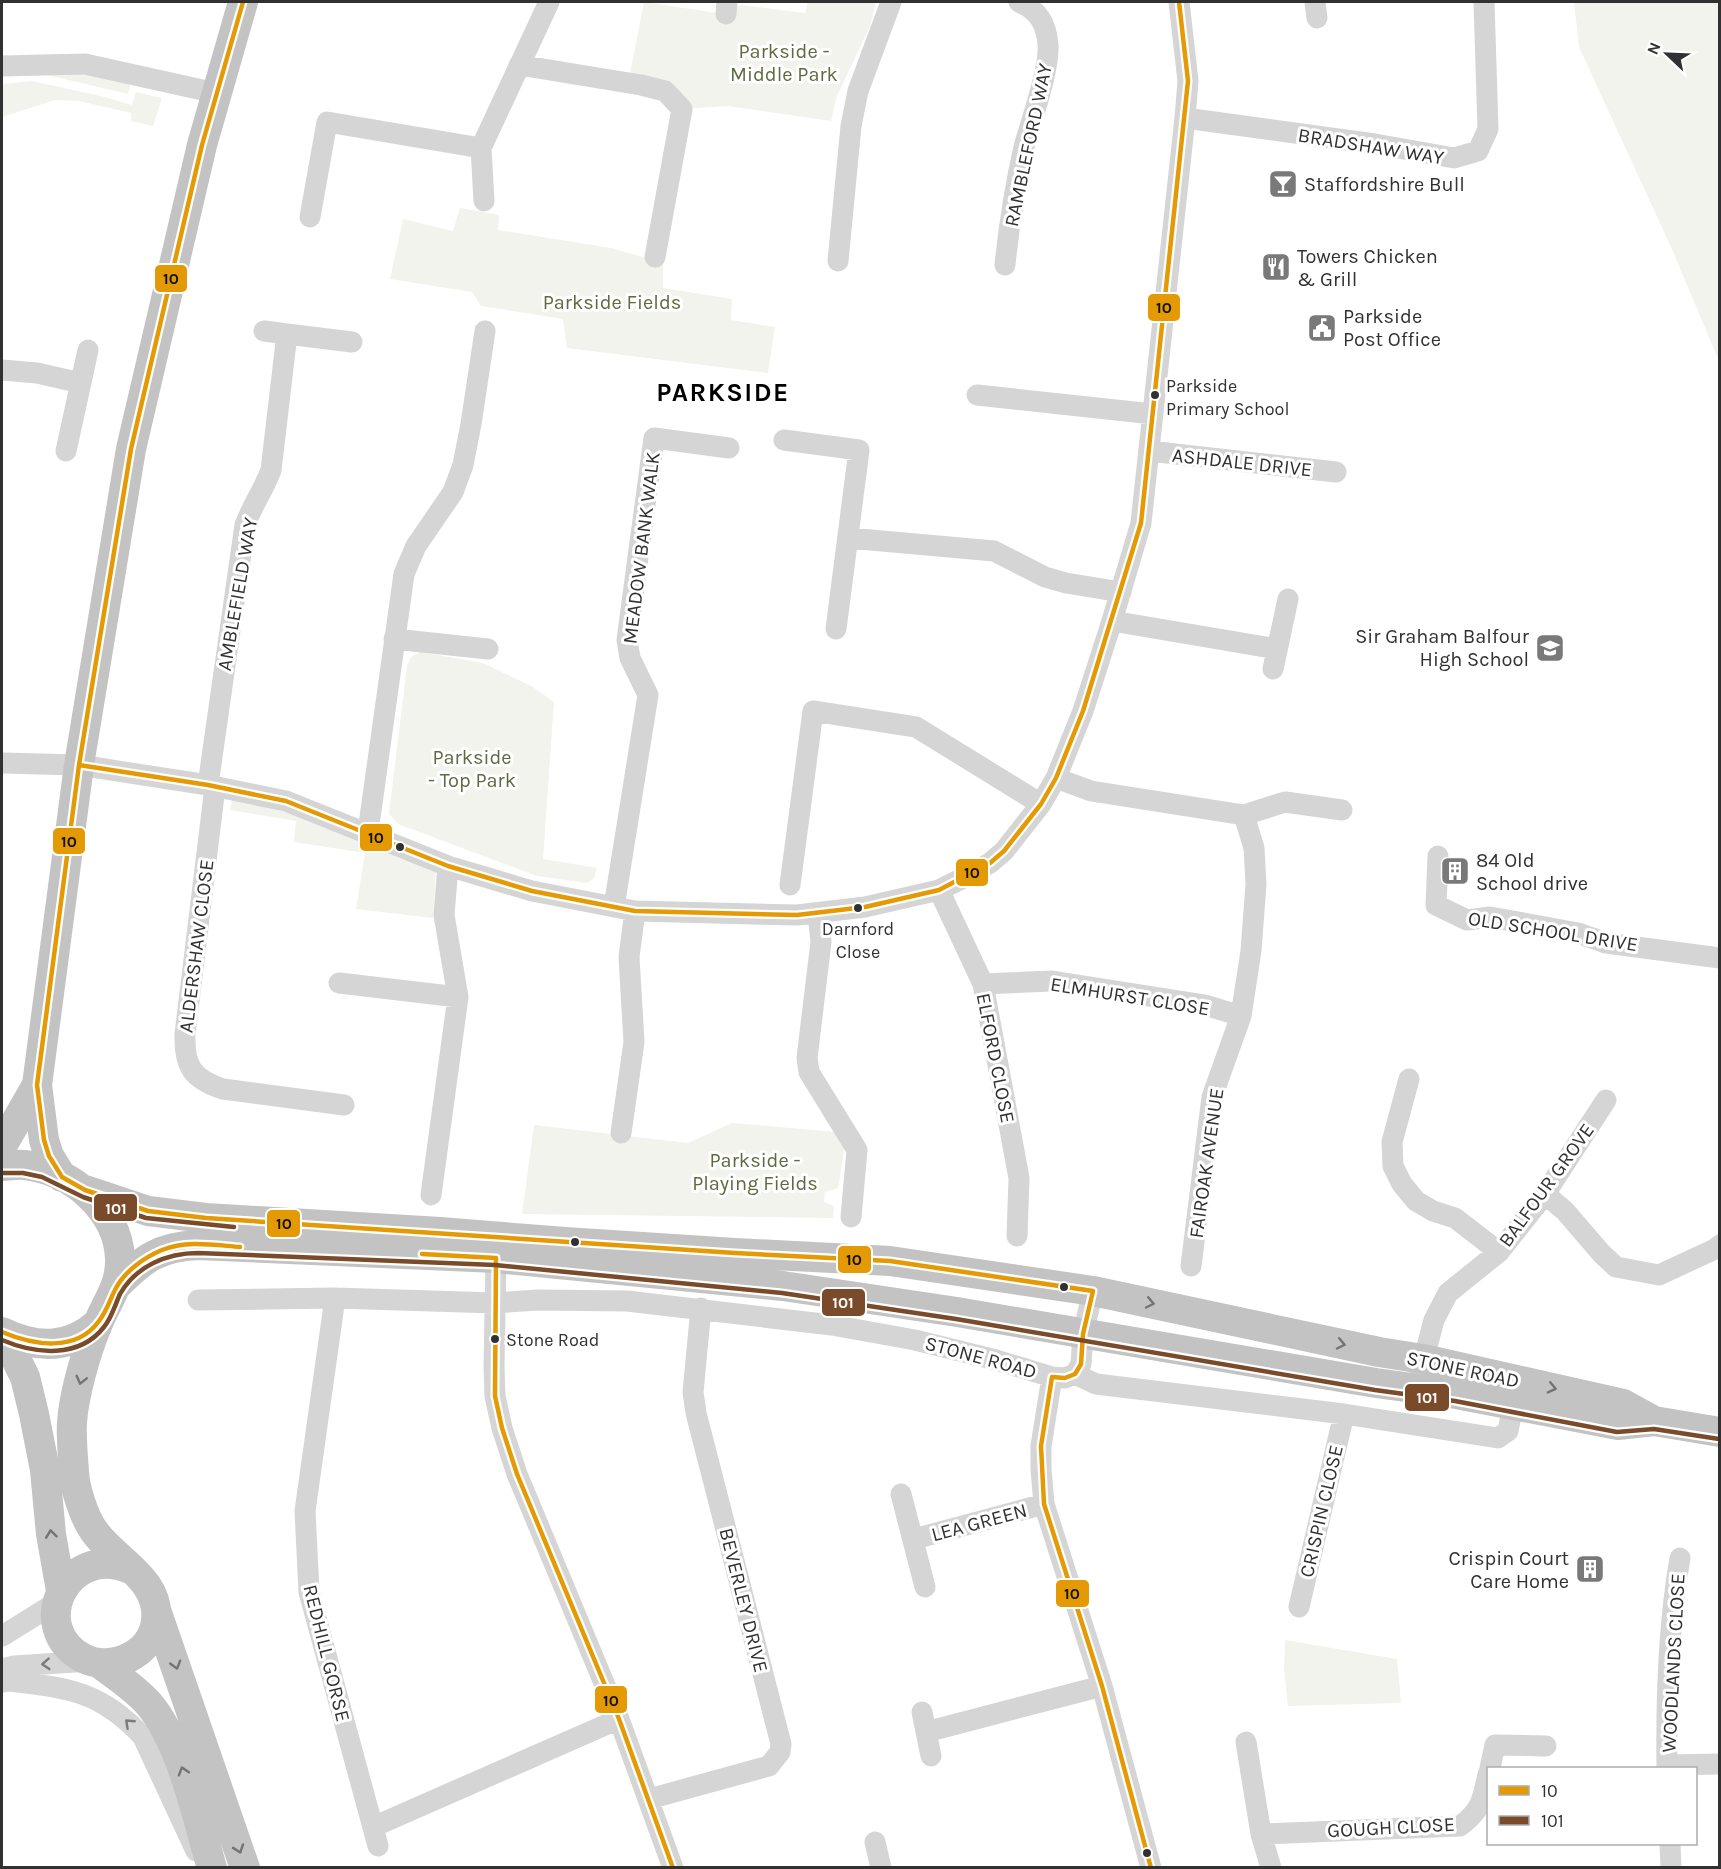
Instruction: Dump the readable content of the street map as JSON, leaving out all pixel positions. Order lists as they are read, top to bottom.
{
  "streets": {
    "highway": ["STONE ROAD"],
    "street": [
      "RAMBLEFORD WAY",
      "BRADSHAW WAY",
      "ASHDALE DRIVE",
      "MEADOW BANK WALK",
      "AMBLEFIELD WAY",
      "OLD SCHOOL DRIVE",
      "ALDERSHAW CLOSE",
      "ELMHURST CLOSE",
      "ELFORD CLOSE",
      "FAIROAK AVENUE",
      "BALFOUR GROVE",
      "CRISPIN CLOSE",
      "LEA GREEN",
      "BEVERLEY DRIVE",
      "REDHILL GORSE",
      "WOODLANDS CLOSE",
      "GOUGH CLOSE"
    ]
  },
  "crossings": [
    ["AMBLEFIELD WAY", "ALDERSHAW CLOSE"],
    ["ELMHURST CLOSE", "ELFORD CLOSE"],
    ["ELMHURST CLOSE", "FAIROAK AVENUE"],
    ["BALFOUR GROVE", "STONE ROAD"],
    ["STONE ROAD", "BEVERLEY DRIVE"],
    ["STONE ROAD", "REDHILL GORSE"]
  ],
  "districts": ["PARKSIDE"],
  "parks": [
    "Parkside - Middle Park",
    "Parkside Fields",
    "Parkside - Top Park",
    "Parkside - Playing Fields"
  ],
  "places": {
    "bar": ["Staffordshire Bull"],
    "restaurant": ["Towers Chicken & Grill"],
    "public building": ["Parkside Post Office"],
    "other": ["Parkside Primary School", "Darnford Close", "Stone Road"],
    "school or university": ["Sir Graham Balfour High School"],
    "building": ["84 Old School drive", "Crispin Court Care Home"]
  },
  "lines": ["transit line 10", "transit line 101"],
  "legend": ["10", "101"],
  "north": "top left"
}
